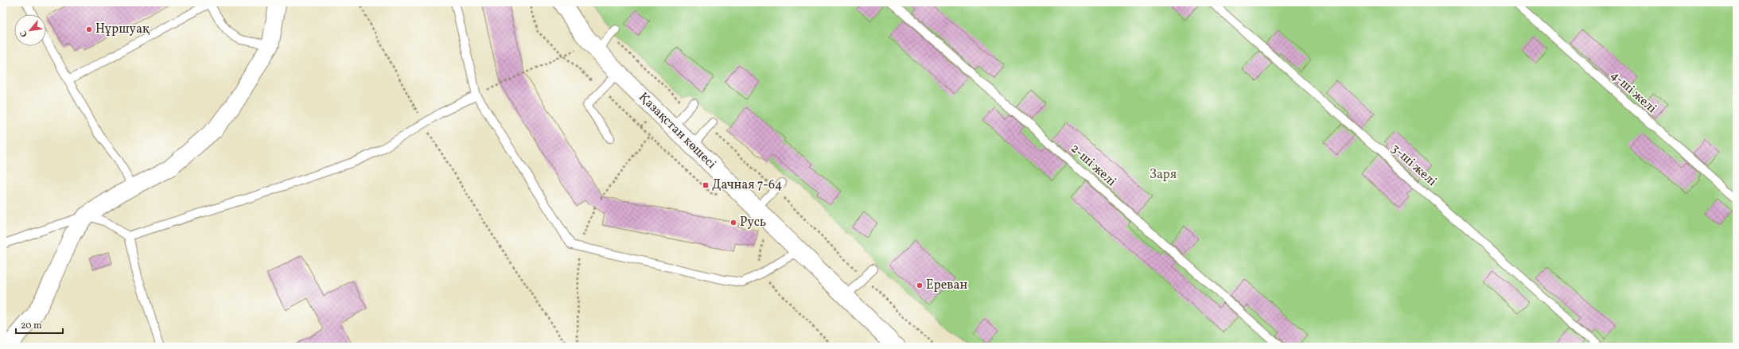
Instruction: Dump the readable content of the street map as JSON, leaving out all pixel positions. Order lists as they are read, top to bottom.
{
  "streets": {
    "street": ["Қазақстан көшесі"],
    "lane": ["4-ші желі", "2-ші желі", "3-ші желі"]
  },
  "parks": ["Заря"],
  "places": {
    "other": ["Нұршуақ", "Русь", "Ереван"],
    "transit": ["Дачная 7-64"]
  },
  "scale_bar": "20 m",
  "north": "bottom left"
}
